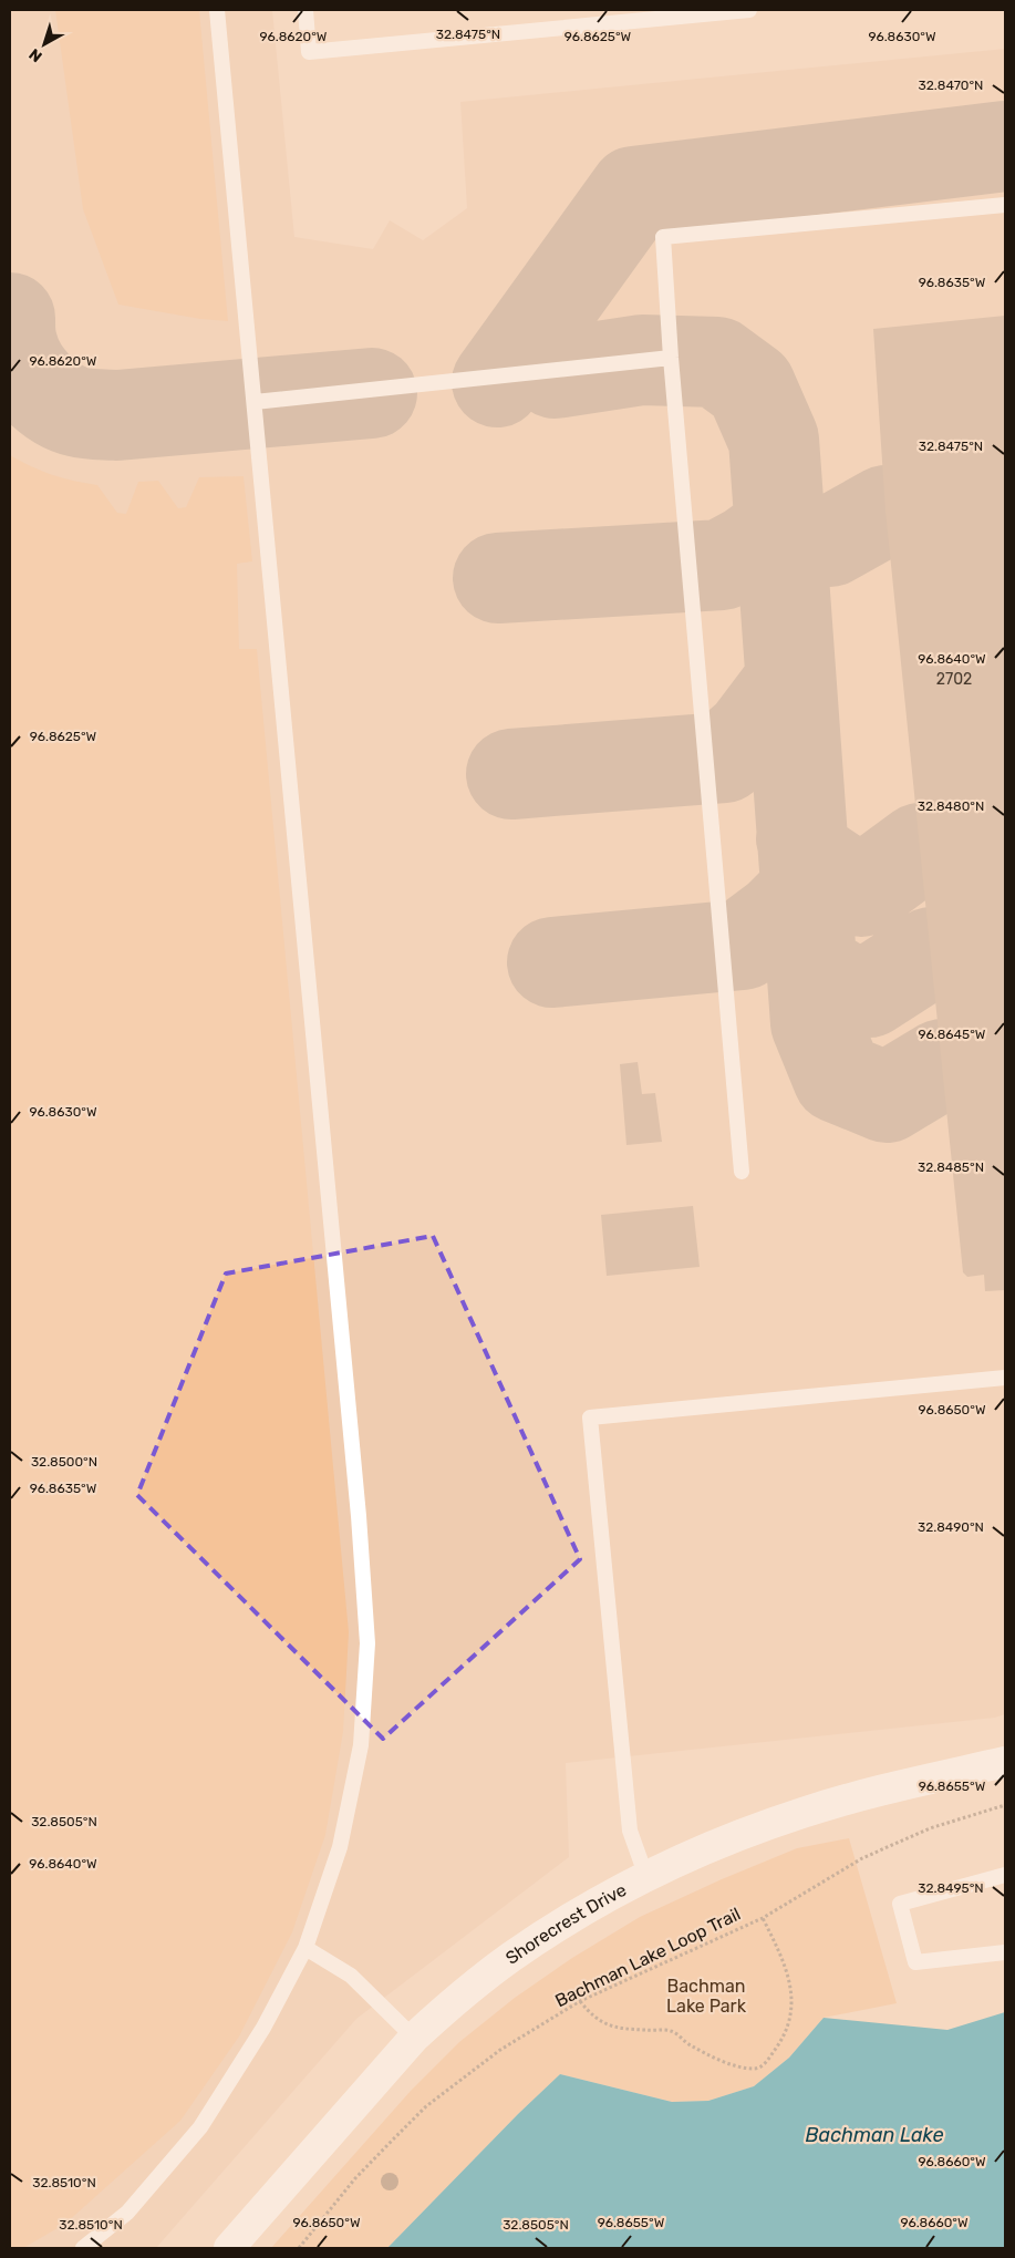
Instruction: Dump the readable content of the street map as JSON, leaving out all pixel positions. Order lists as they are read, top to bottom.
{
  "streets": {
    "street": ["Shorecrest Drive"],
    "path": ["Bachman Lake Loop Trail"]
  },
  "water": ["Bachman Lake"],
  "parks": ["Bachman Lake Park"],
  "house_numbers": ["2702"],
  "north": "bottom left",
  "coordinates": [
    "32.8475°N",
    "96.8620°W",
    "96.8625°W",
    "96.8630°W",
    "32.8470°N",
    "96.8635°W",
    "96.8640°W",
    "32.8480°N",
    "96.8645°W",
    "32.8485°N",
    "96.8650°W",
    "32.8500°N",
    "32.8490°N",
    "96.8655°W",
    "32.8505°N",
    "32.8495°N",
    "96.8660°W",
    "32.8510°N"
  ]
}
